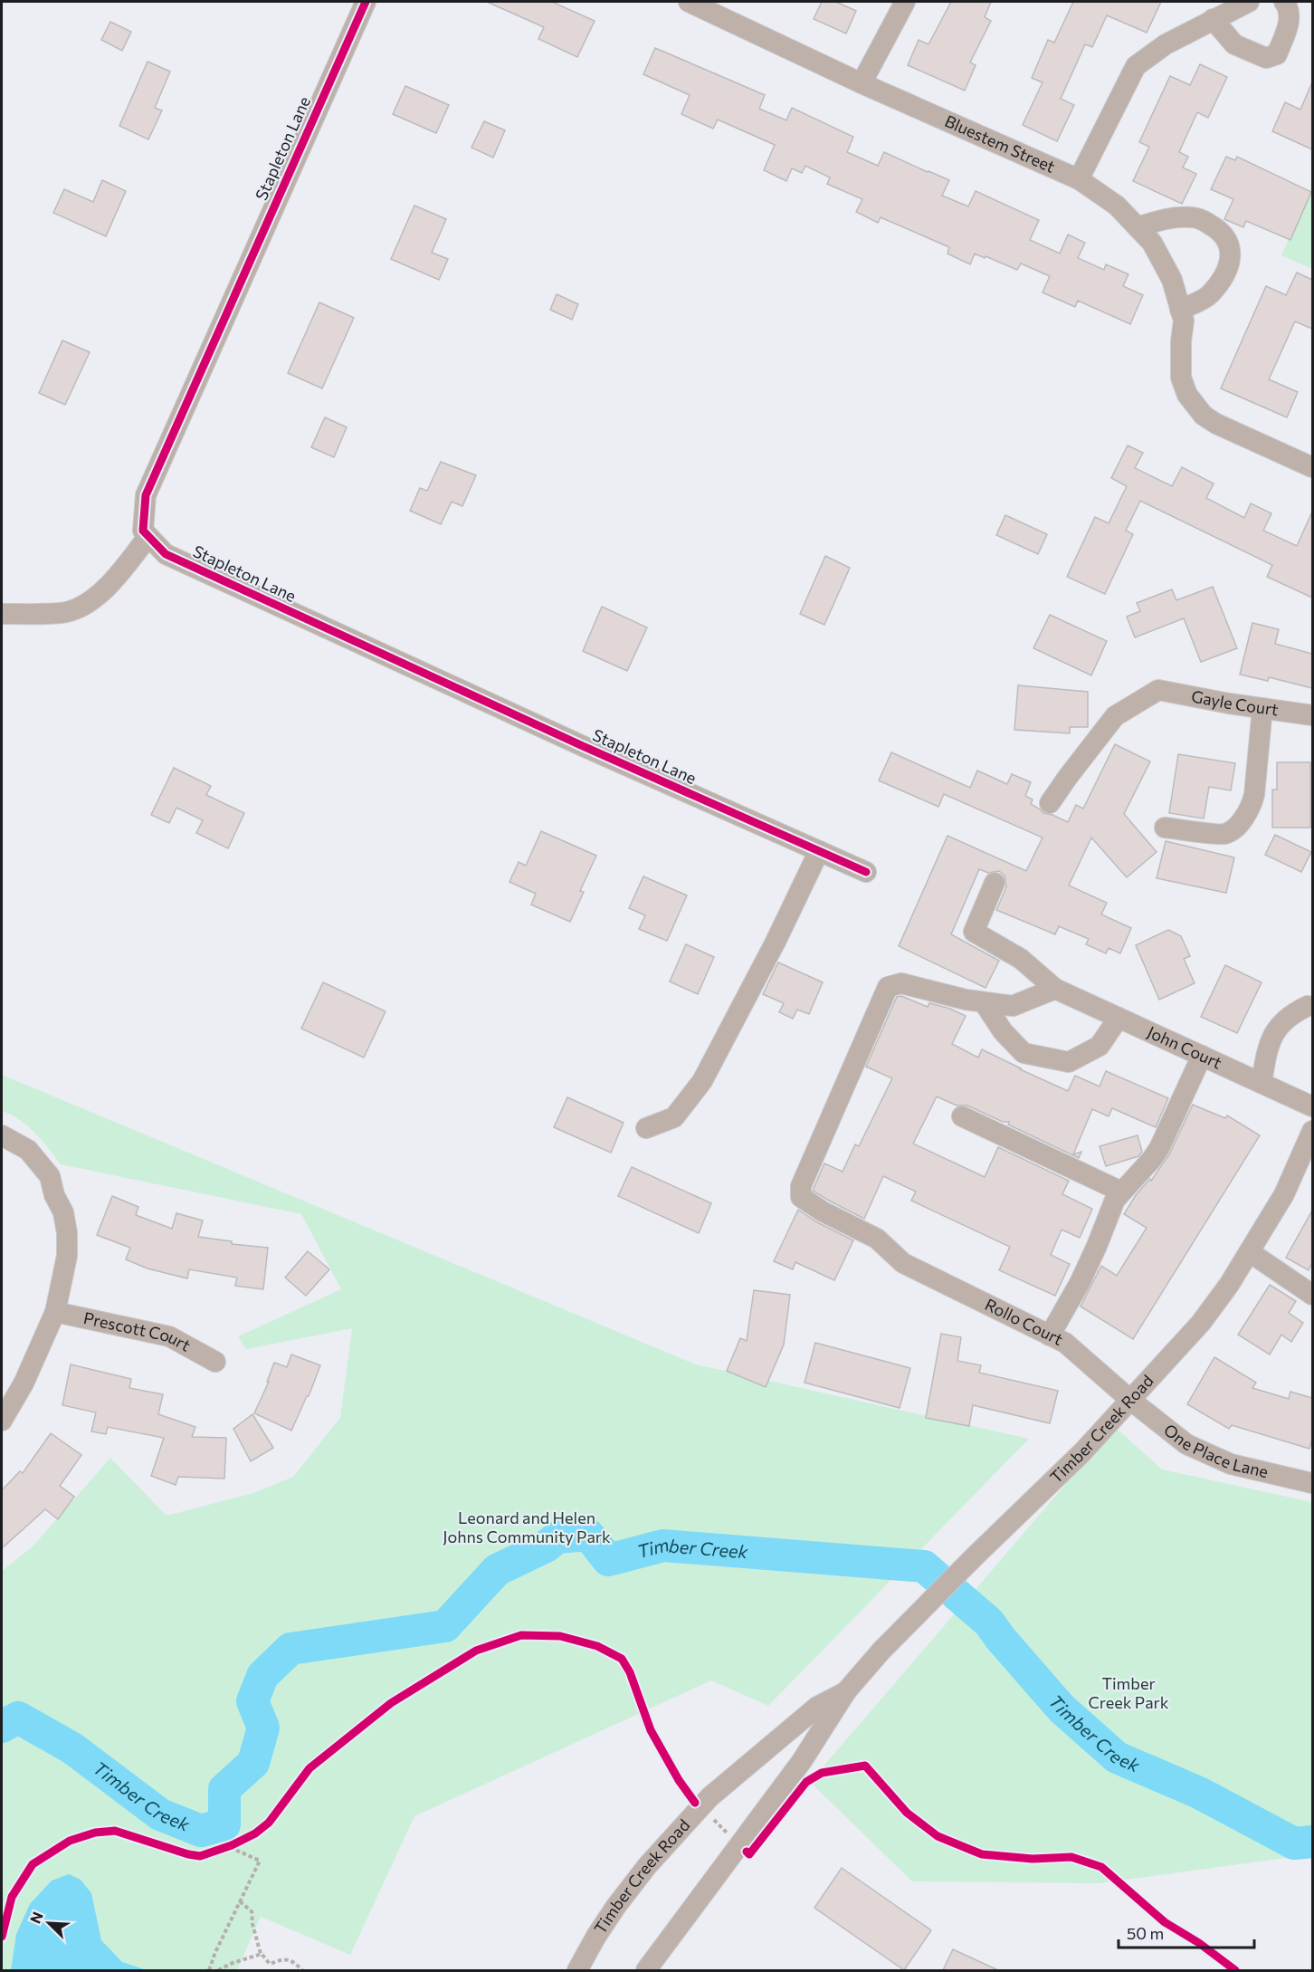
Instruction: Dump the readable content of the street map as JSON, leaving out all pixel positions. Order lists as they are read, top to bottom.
{
  "streets": {
    "street": [
      "Bluestem Street",
      "Stapleton Lane",
      "Gayle Court",
      "John Court",
      "Rollo Court",
      "Prescott Court",
      "Timber Creek Road",
      "One Place Lane"
    ]
  },
  "crossings": [
    ["Rollo Court", "Timber Creek Road"],
    ["Rollo Court", "One Place Lane"],
    ["Timber Creek Road", "One Place Lane"]
  ],
  "water": ["Timber Creek"],
  "parks": ["Leonard and Helen Johns Community Park", "Timber Creek Park"],
  "scale_bar": "50 m",
  "north": "top left"
}
